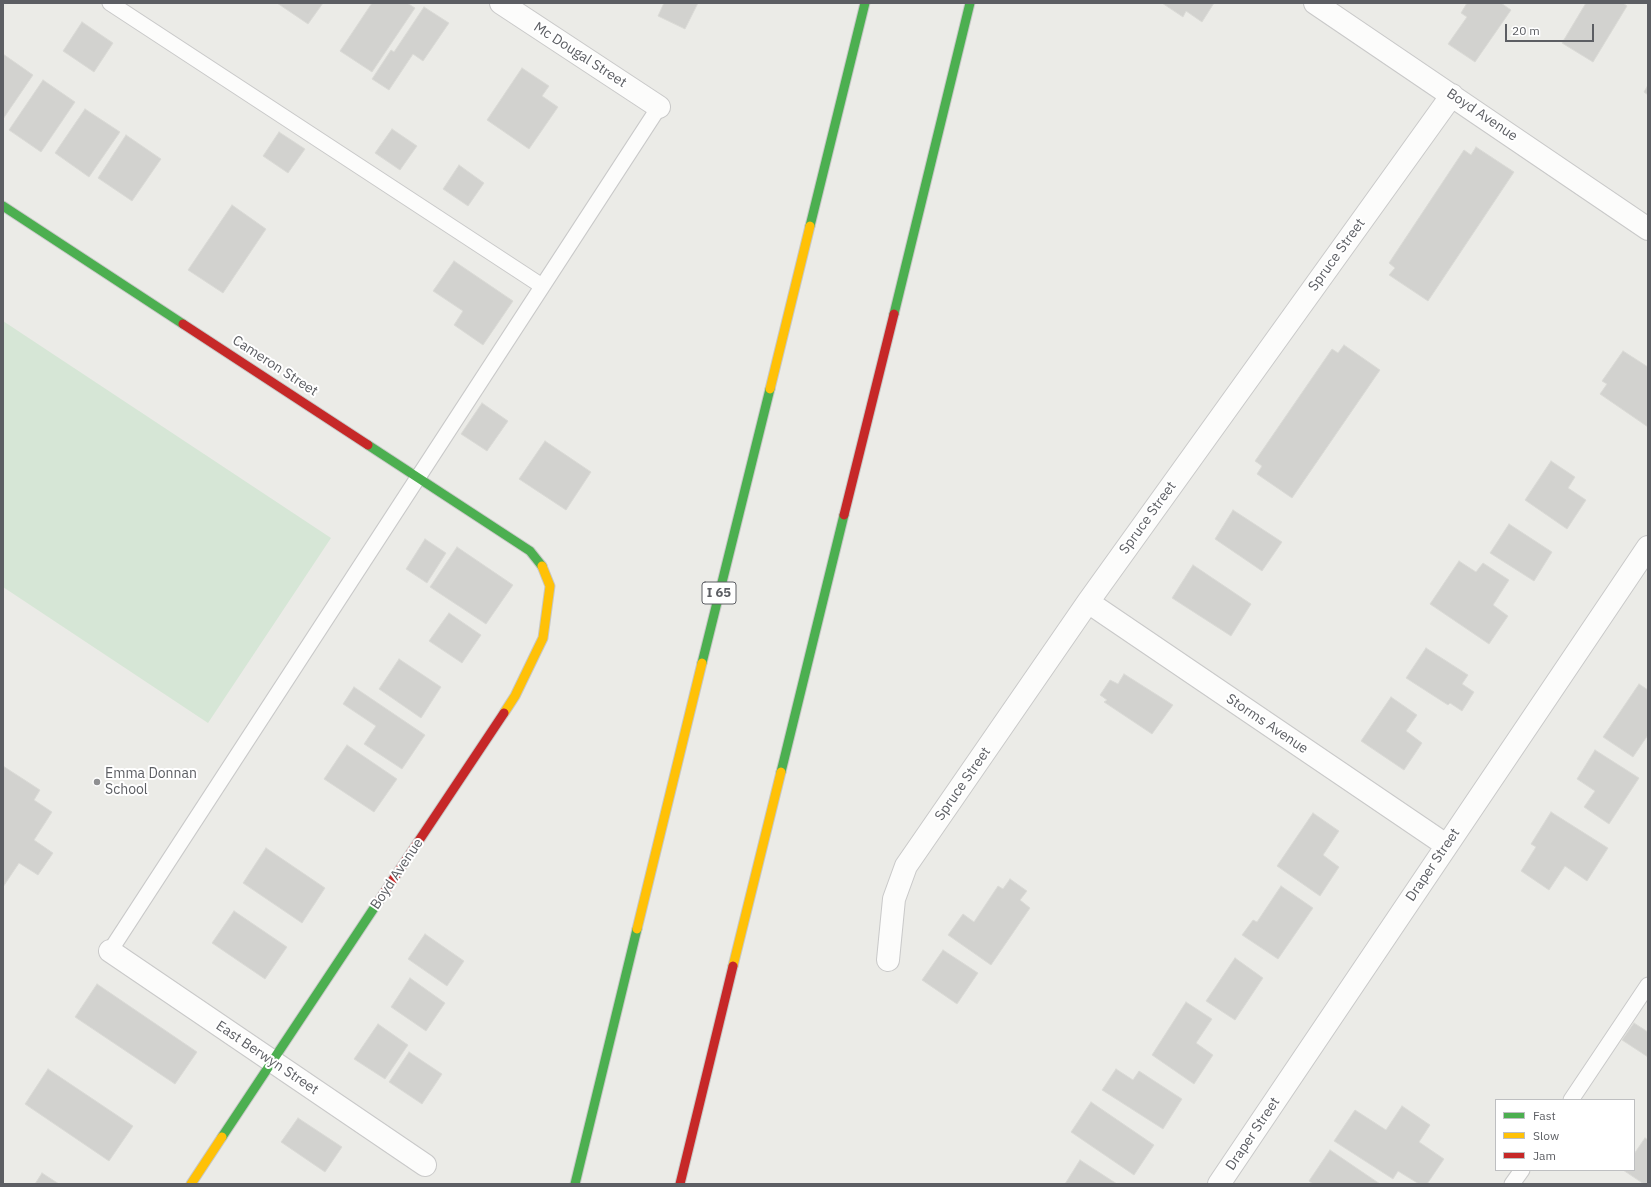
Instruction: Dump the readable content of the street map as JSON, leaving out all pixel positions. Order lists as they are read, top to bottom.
{
  "streets": {
    "main road": ["Boyd Avenue", "Cameron Street", "I 65"],
    "street": [
      "Mc Dougal Street",
      "Spruce Street",
      "Storms Avenue",
      "Draper Street",
      "East Berwyn Street"
    ]
  },
  "crossings": [
    ["Boyd Avenue", "Spruce Street"],
    ["Boyd Avenue", "Cameron Street"],
    ["Boyd Avenue", "East Berwyn Street"],
    ["Spruce Street", "Storms Avenue"],
    ["Storms Avenue", "Draper Street"]
  ],
  "places": ["Emma Donnan School"],
  "legend": ["Fast", "Slow", "Jam"],
  "scale_bar": "20 m"
}
